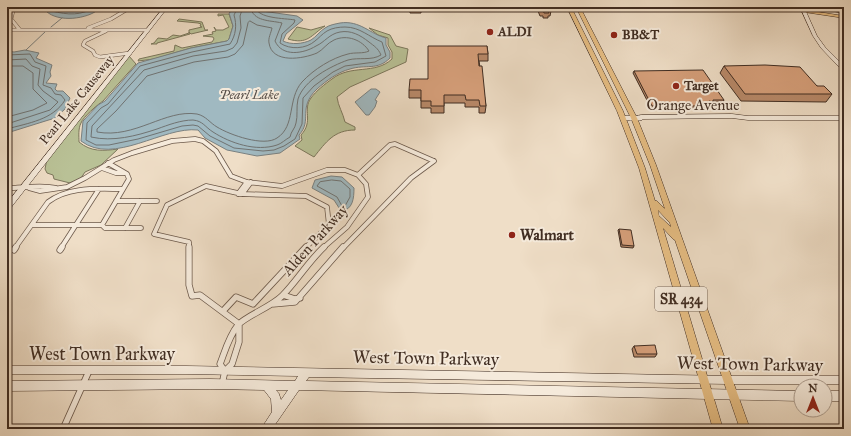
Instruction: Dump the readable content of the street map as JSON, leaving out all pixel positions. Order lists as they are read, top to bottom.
{
  "streets": {
    "main road": ["SR 434"],
    "street": [
      "Pearl Lake Causeway",
      "Orange Avenue",
      "Alden Parkway",
      "West Town Parkway"
    ]
  },
  "crossings": [
    ["Orange Avenue", "SR 434"],
    ["Alden Parkway", "West Town Parkway"],
    ["SR 434", "West Town Parkway"]
  ],
  "water": ["Pearl Lake"],
  "places": [
    "ALDI",
    "BB&T",
    "Target",
    "Walmart"
  ],
  "north": "top"
}
